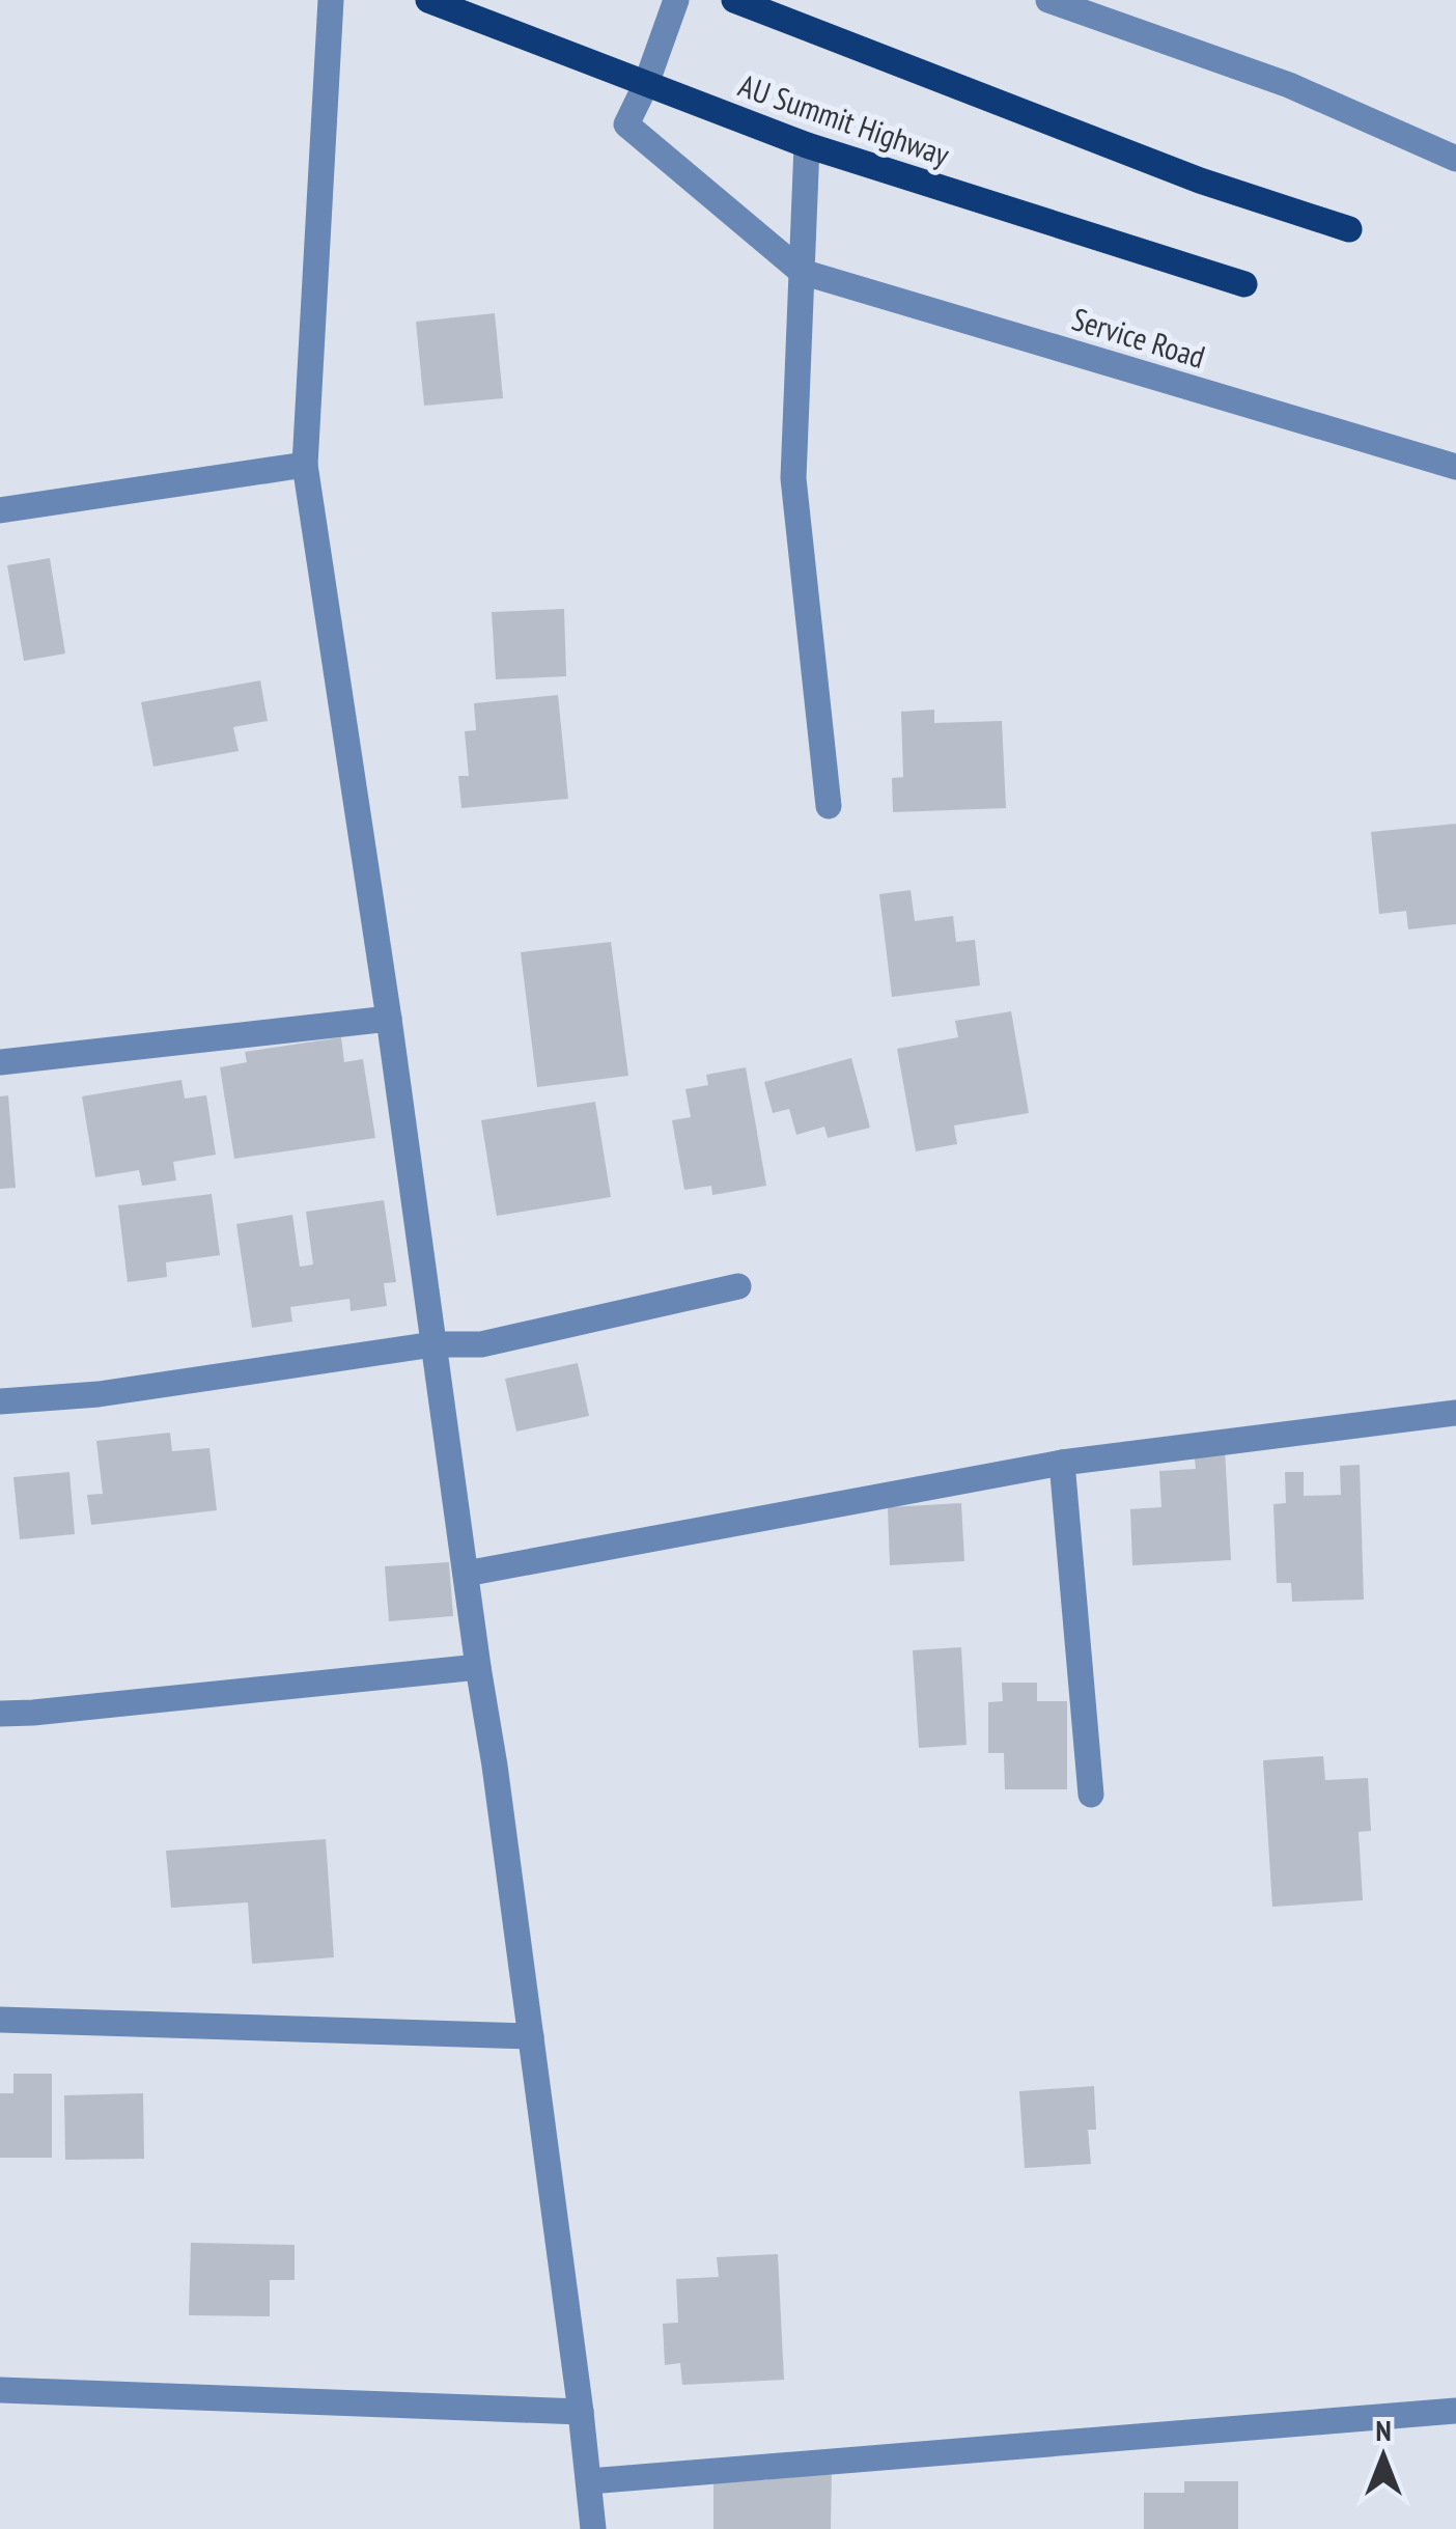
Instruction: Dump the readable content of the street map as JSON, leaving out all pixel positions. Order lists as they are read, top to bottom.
{
  "streets": {
    "main road": ["AU Summit Highway"],
    "street": ["Service Road"]
  },
  "north": "top"
}
